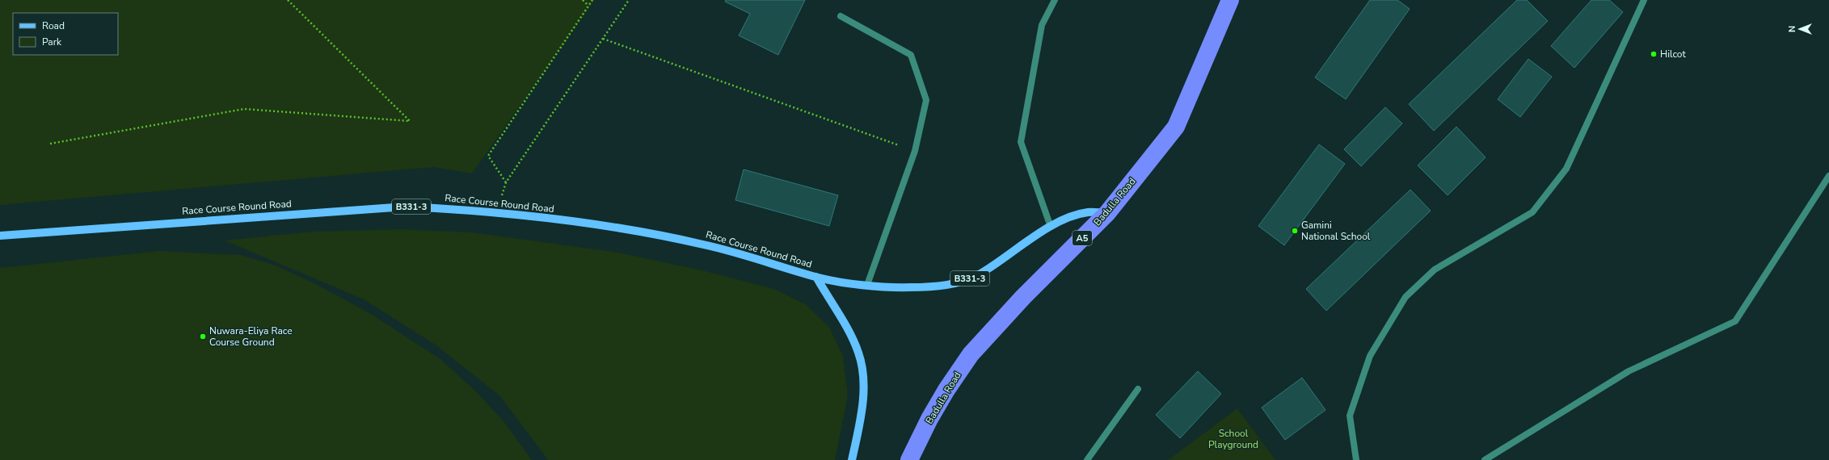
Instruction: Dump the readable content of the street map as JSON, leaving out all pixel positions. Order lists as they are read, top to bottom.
{
  "streets": {
    "highway": ["Badulla Road", "A5"],
    "main road": ["Race Course Round Road", "B331-3"]
  },
  "crossings": [
    ["Badulla Road", "Race Course Round Road"]
  ],
  "parks": ["School Playground"],
  "places": ["Hilcot", "Gamini National School", "Nuwara-Eliya Race Course Ground"],
  "legend": ["Road", "Park"],
  "north": "left"
}
